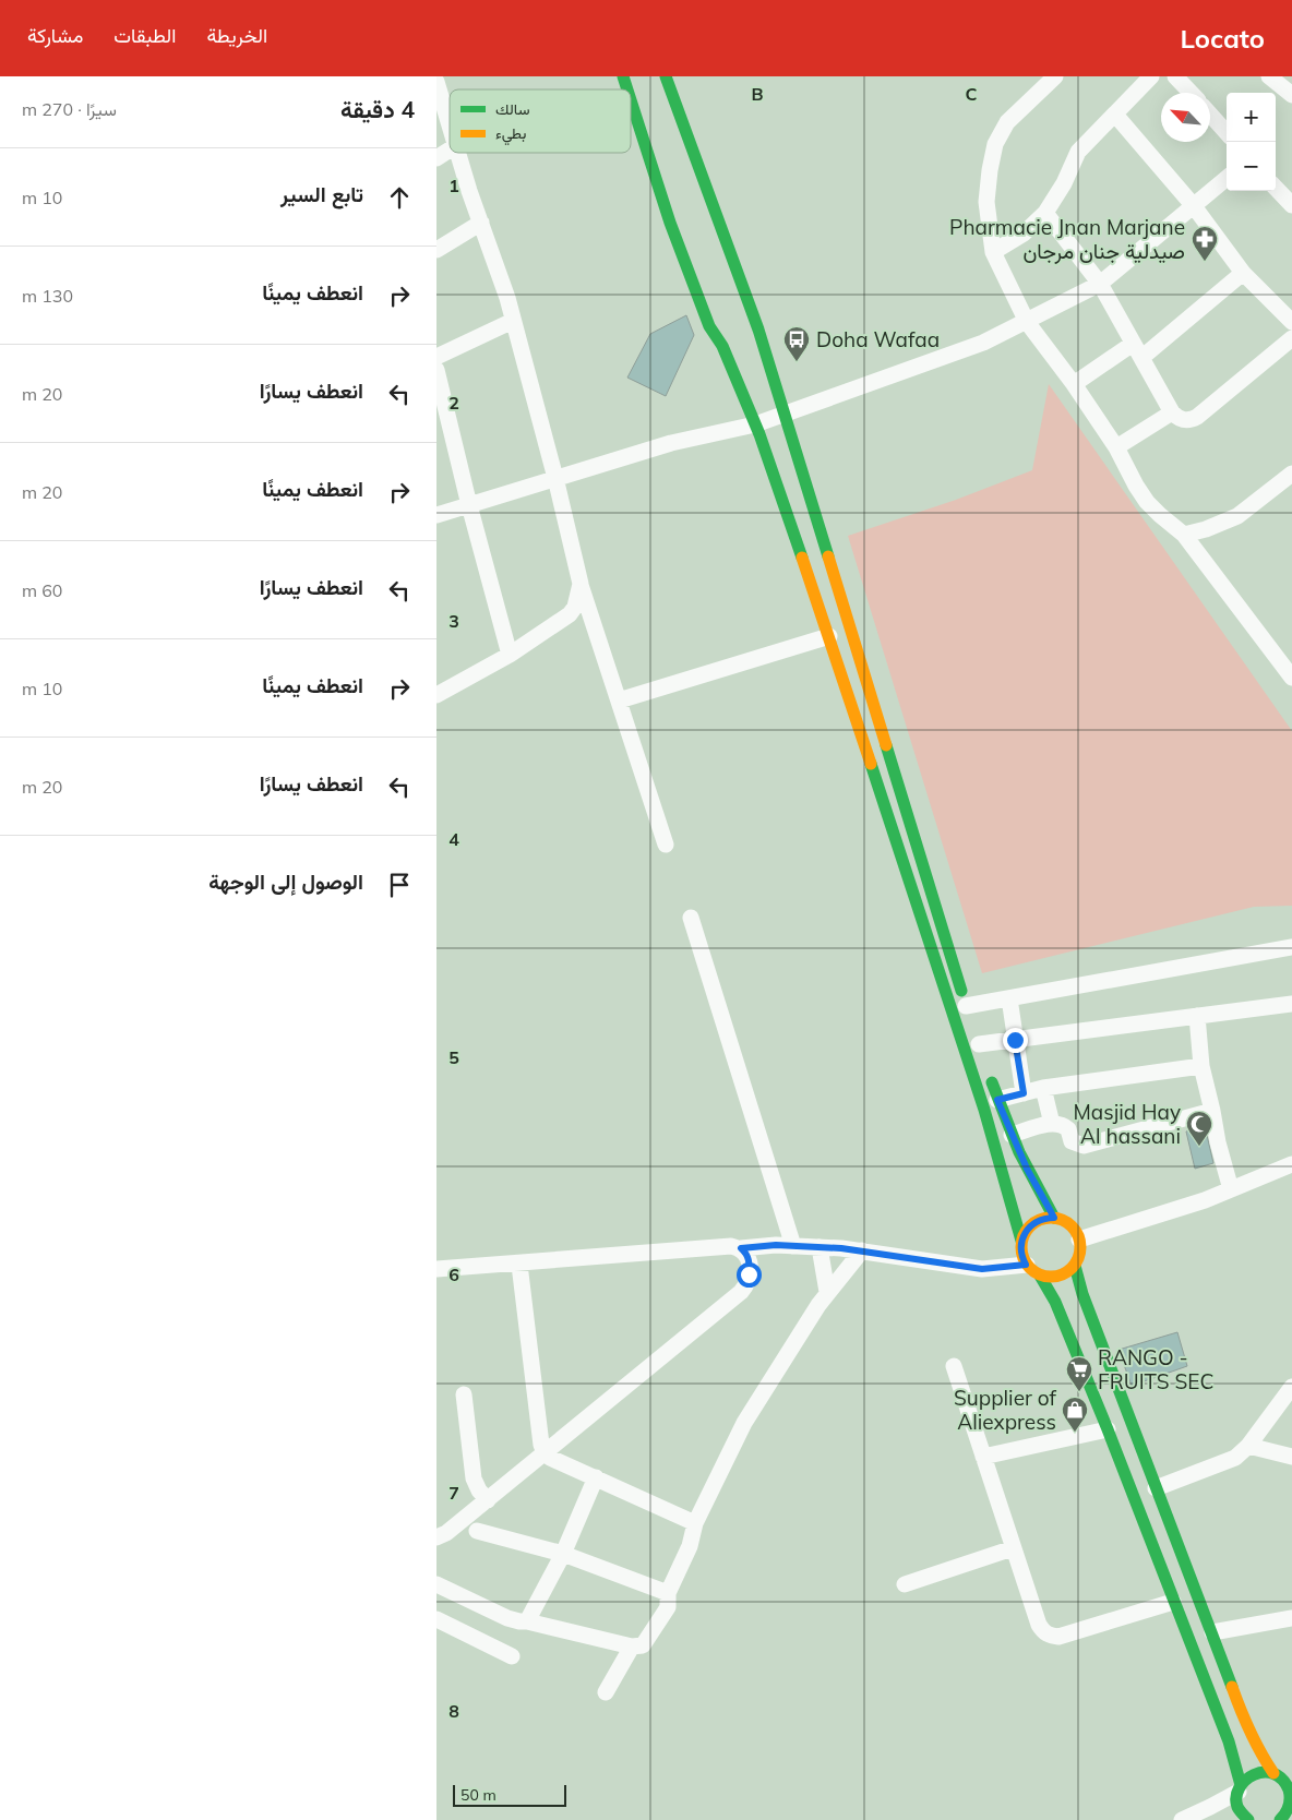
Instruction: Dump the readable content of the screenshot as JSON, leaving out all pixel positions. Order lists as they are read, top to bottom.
{
  "places": {
    "pharmacy": ["Pharmacie Jnan Marjane صيدلية جنان مرجان"],
    "bus stop": ["Doha Wafaa"],
    "mosque": ["Masjid Hay Al hassani"],
    "supermarket": ["RANGO - FRUITS SEC"],
    "shop": ["Supplier of Aliexpress"]
  },
  "legend": ["سالك", "بطيء"],
  "scale_bar": "50 m",
  "north": "top left",
  "page": {
    "header": "Locato",
    "nav": ["الخريطة", "الطبقات", "مشاركة"],
    "heading": ["4 دقيقة", "سيرًا · 270 m"],
    "map_buttons": ["+", "−"],
    "list": [
      ["تابع السير", "10 m"],
      ["انعطف يمينًا", "130 m"],
      ["انعطف يسارًا", "20 m"],
      ["انعطف يمينًا", "20 m"],
      ["انعطف يسارًا", "60 m"],
      ["انعطف يمينًا", "10 m"],
      ["انعطف يسارًا", "20 m"],
      "الوصول إلى الوجهة"
    ],
    "scale": "50 m"
  },
  "grid": {
    "columns": ["B", "C"],
    "rows": [
      "1",
      "2",
      "3",
      "4",
      "5",
      "6",
      "7",
      "8"
    ]
  }
}
